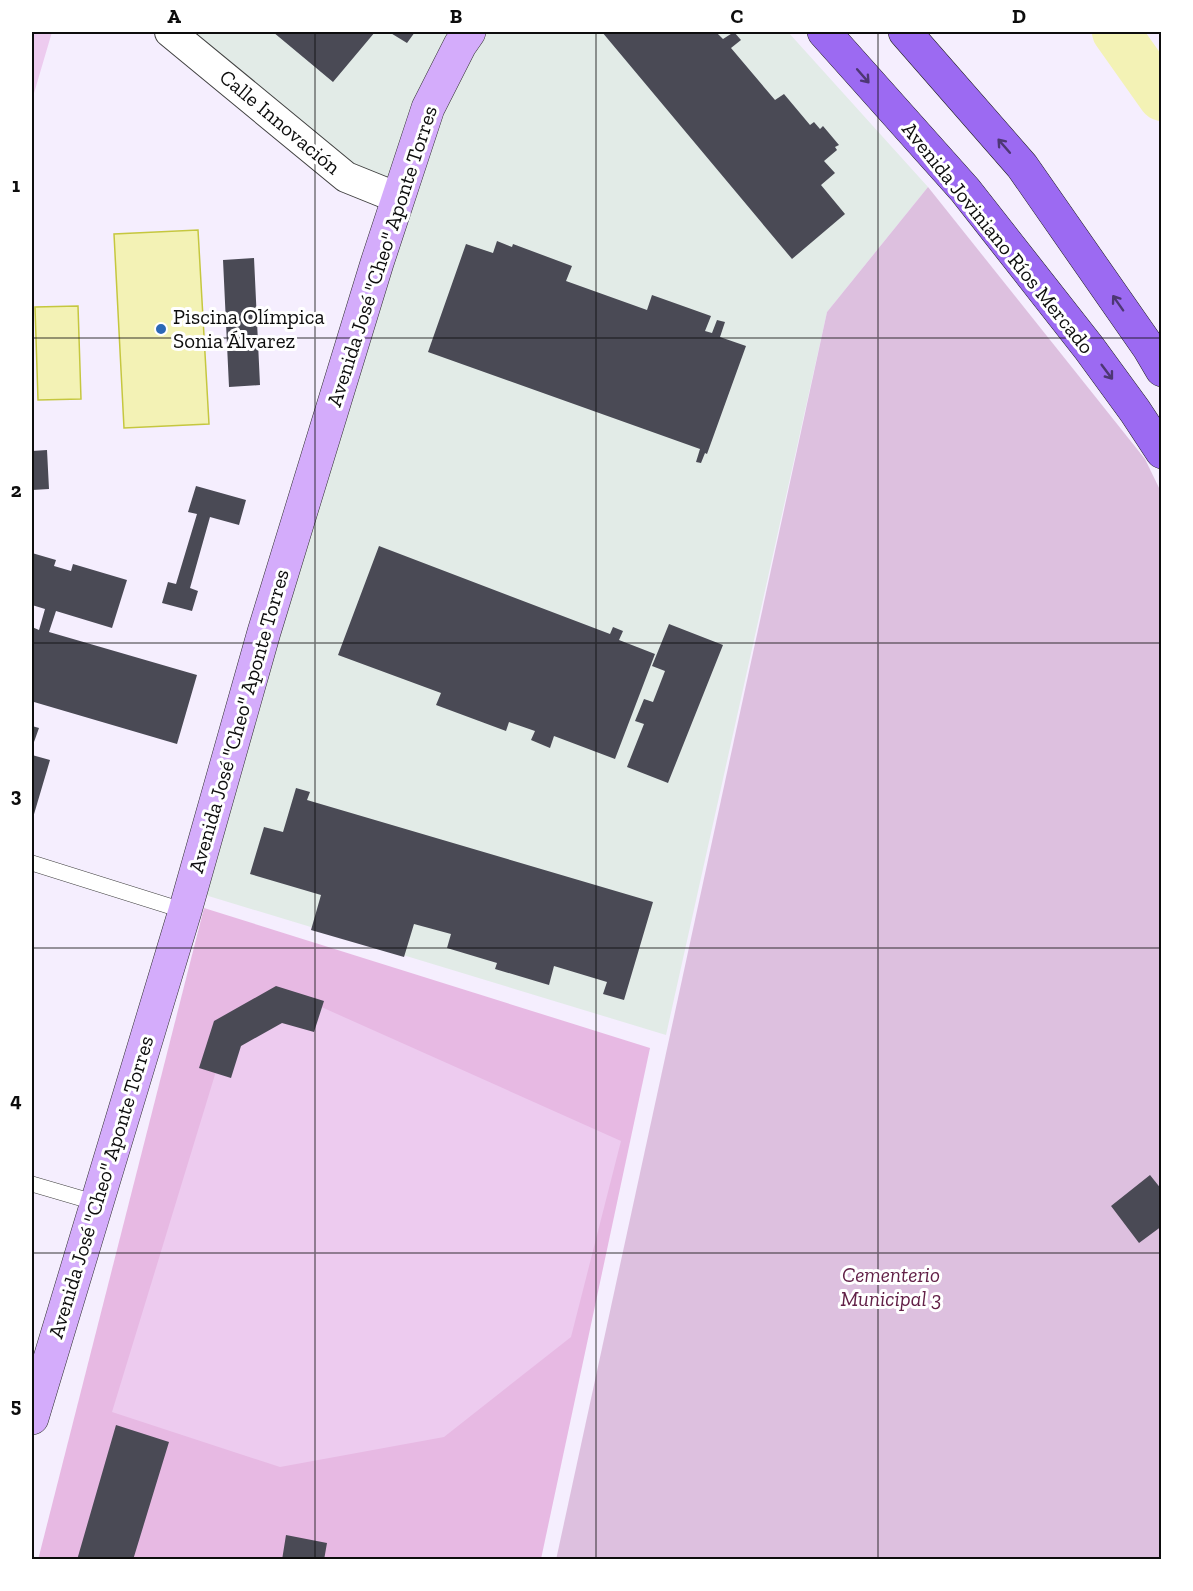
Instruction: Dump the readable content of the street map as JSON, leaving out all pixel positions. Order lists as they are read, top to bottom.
{
  "streets": {
    "main road": ["Avenida Joviniano Ríos Mercado"],
    "street": ["Calle Innovación", "Avenida José \"Cheo\" Aponte Torres"]
  },
  "crossings": [
    ["Calle Innovación", "Avenida José \"Cheo\" Aponte Torres"]
  ],
  "parks": ["Cementerio Municipal 3"],
  "places": ["Piscina Olímpica Sonia Álvarez"],
  "grid": {
    "columns": [
      "A",
      "B",
      "C",
      "D"
    ],
    "rows": [
      "1",
      "2",
      "3",
      "4",
      "5"
    ]
  }
}
